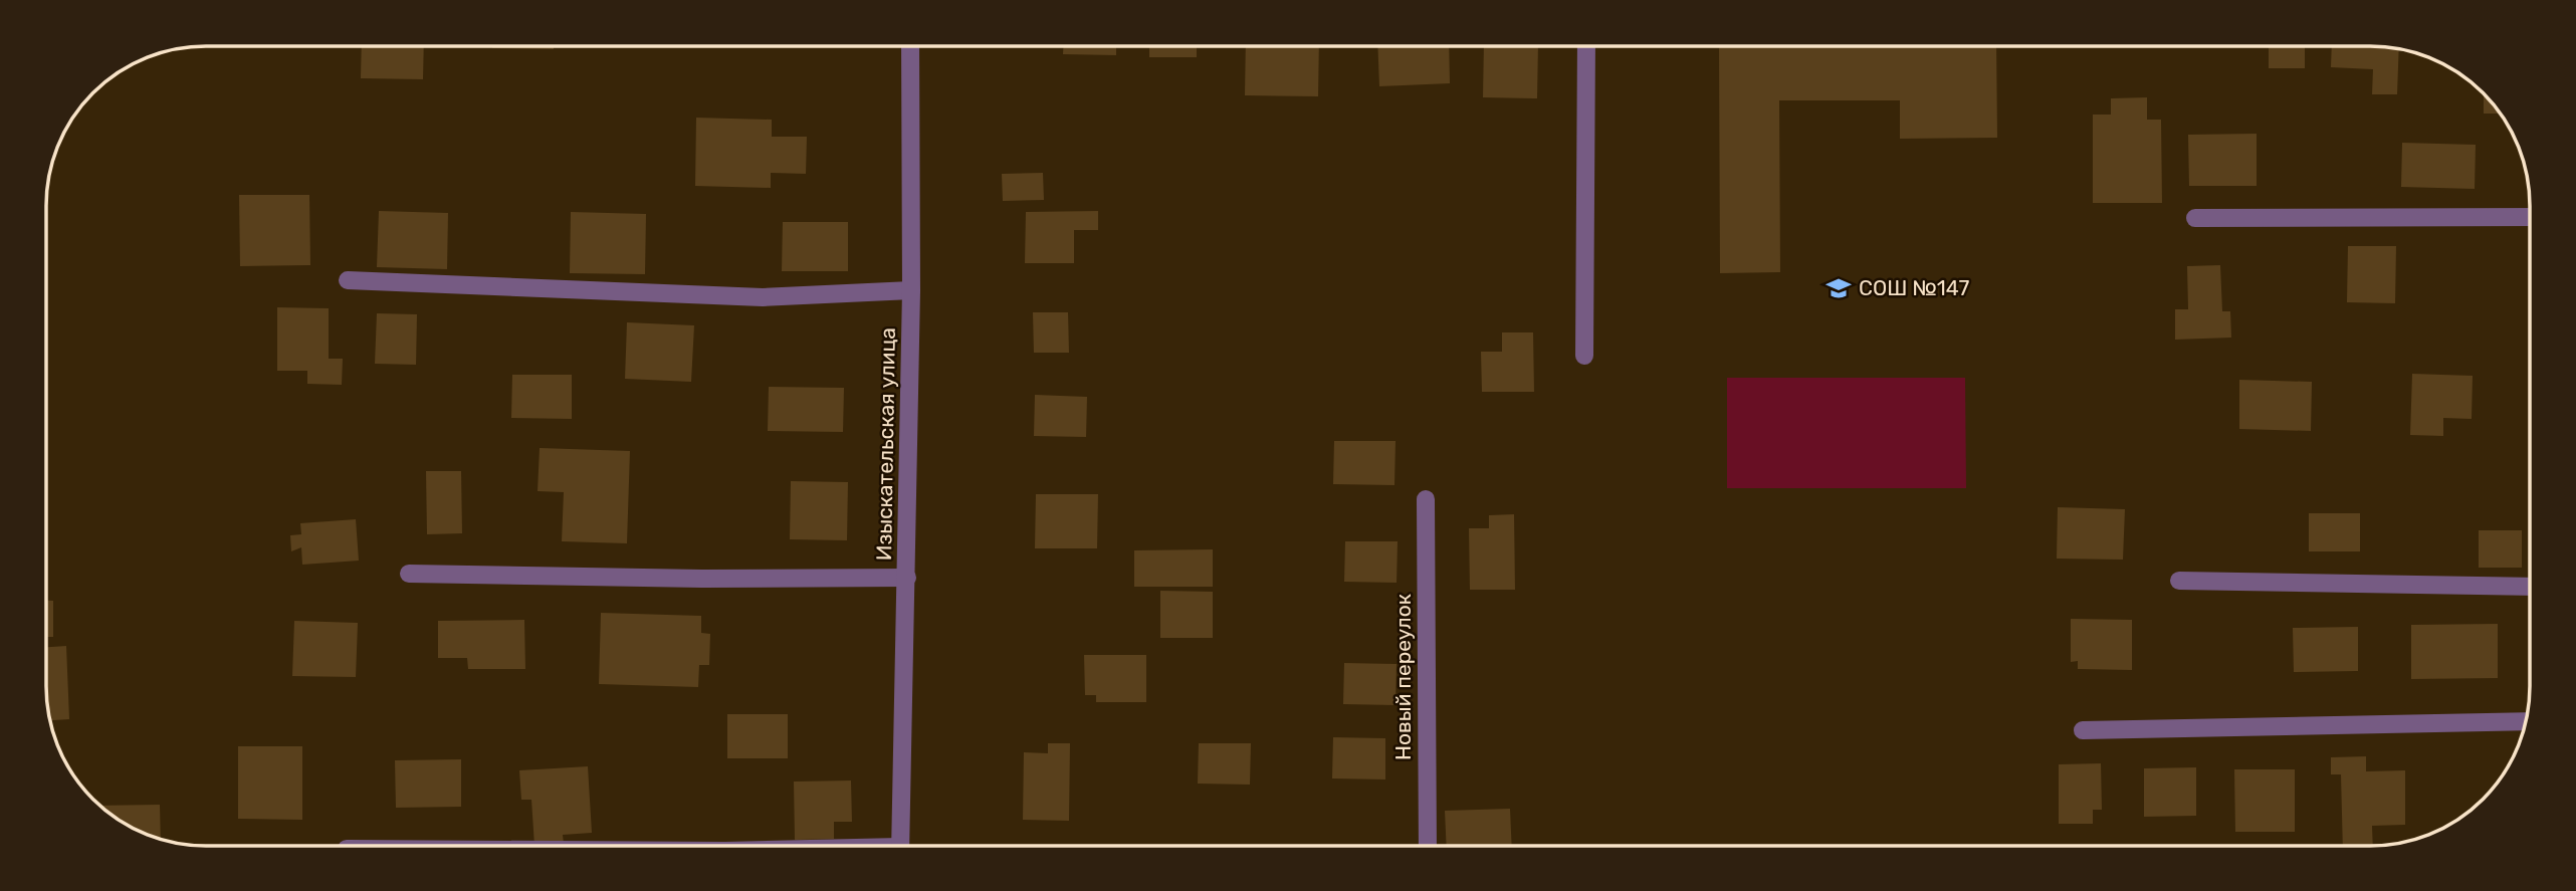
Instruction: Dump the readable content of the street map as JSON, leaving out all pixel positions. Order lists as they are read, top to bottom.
{
  "streets": {
    "street": ["Изыскательская улица", "Новый переулок"]
  },
  "places": {
    "school or university": ["СОШ №147"]
  }
}
